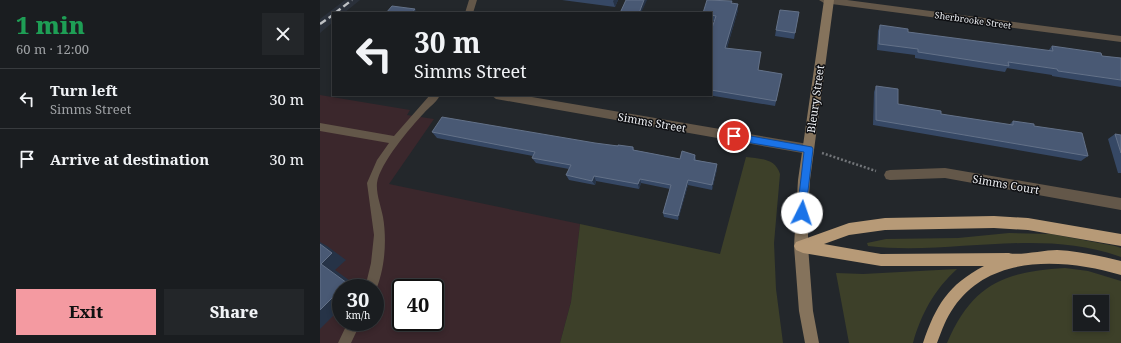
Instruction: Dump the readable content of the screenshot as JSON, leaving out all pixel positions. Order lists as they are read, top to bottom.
{
  "streets": {
    "street": [
      "Sherbrooke Street",
      "Bleury Street",
      "Simms Street",
      "Simms Court"
    ]
  },
  "crossings": [
    ["Sherbrooke Street", "Bleury Street"],
    ["Bleury Street", "Simms Street"]
  ],
  "page": {
    "heading": ["1 min", "60 m · 12:00"],
    "turn": ["30 m", "Simms Street"],
    "list": [
      {
        "name": "Turn left",
        "note": "Simms Street",
        "value": "30 m"
      },
      {
        "name": "Arrive at destination",
        "value": "30 m"
      }
    ],
    "speed": "30 km/h",
    "limit": "40",
    "buttons": ["Exit", "Share"]
  }
}
